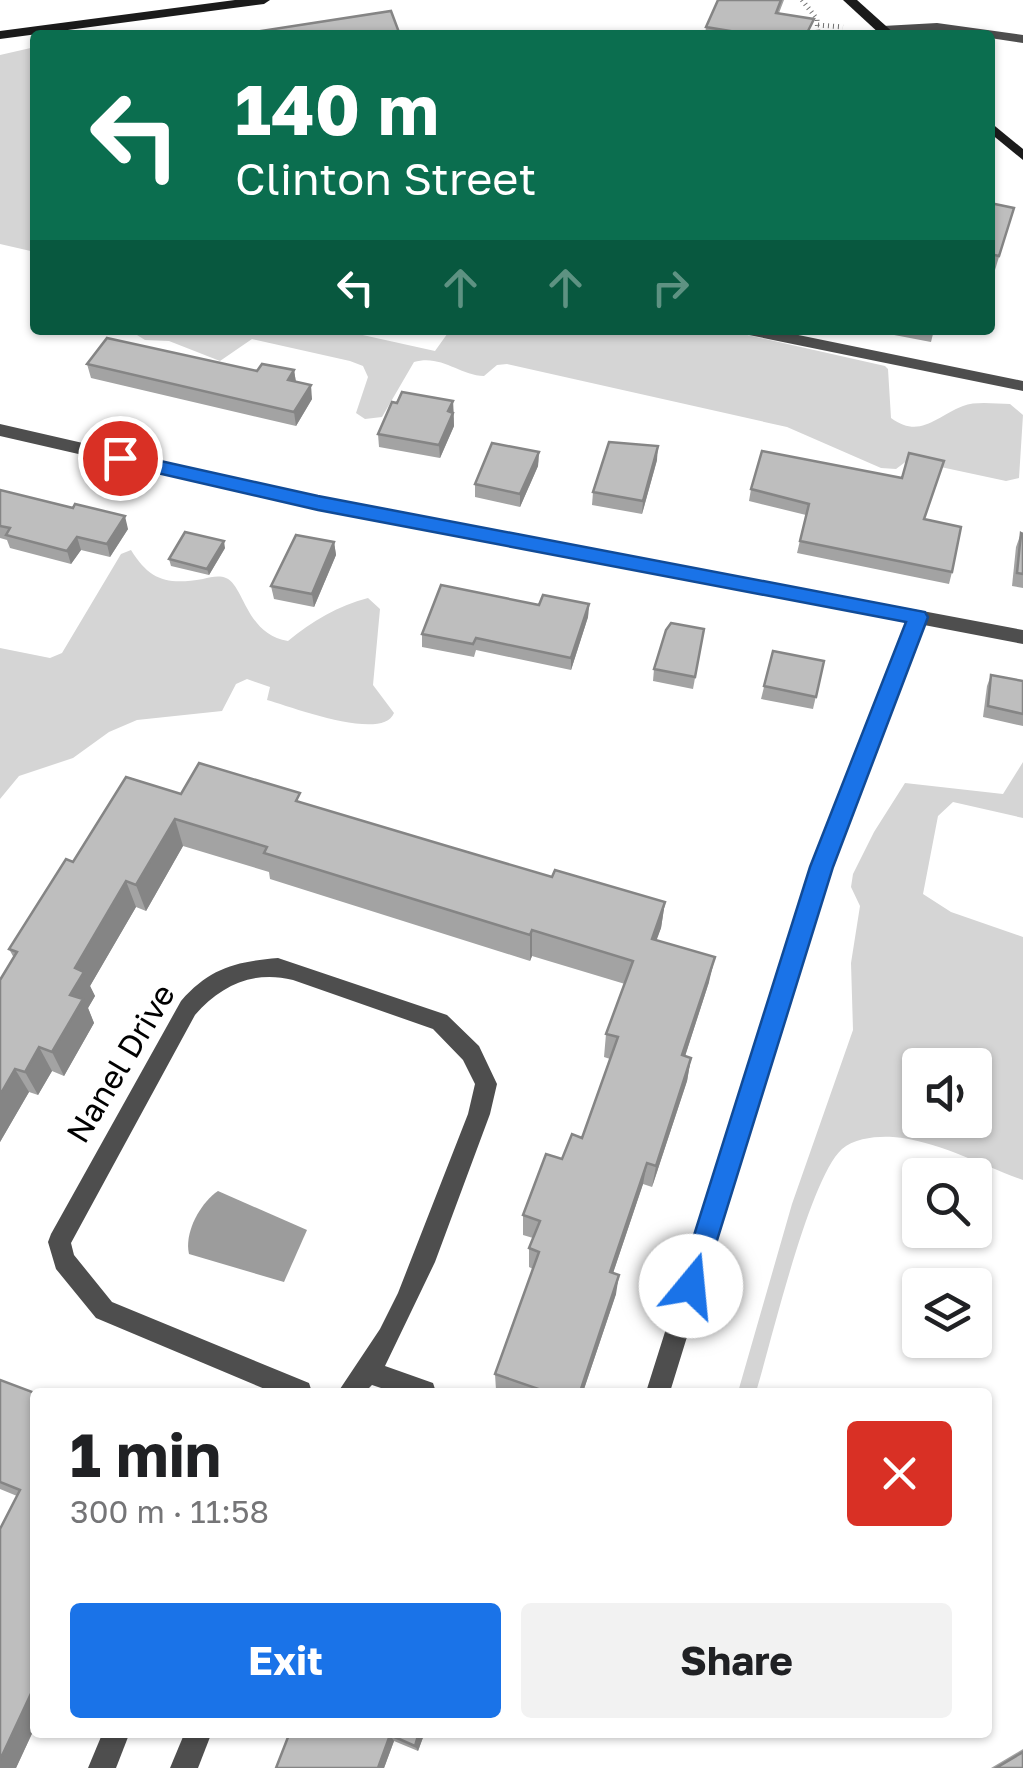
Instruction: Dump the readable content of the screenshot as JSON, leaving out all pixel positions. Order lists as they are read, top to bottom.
{
  "streets": {
    "street": ["Nanel Drive"]
  },
  "page": {
    "turn": ["140 m", "Clinton Street"],
    "heading": ["1 min", "300 m · 11:58"],
    "buttons": ["Exit", "Share"]
  }
}
